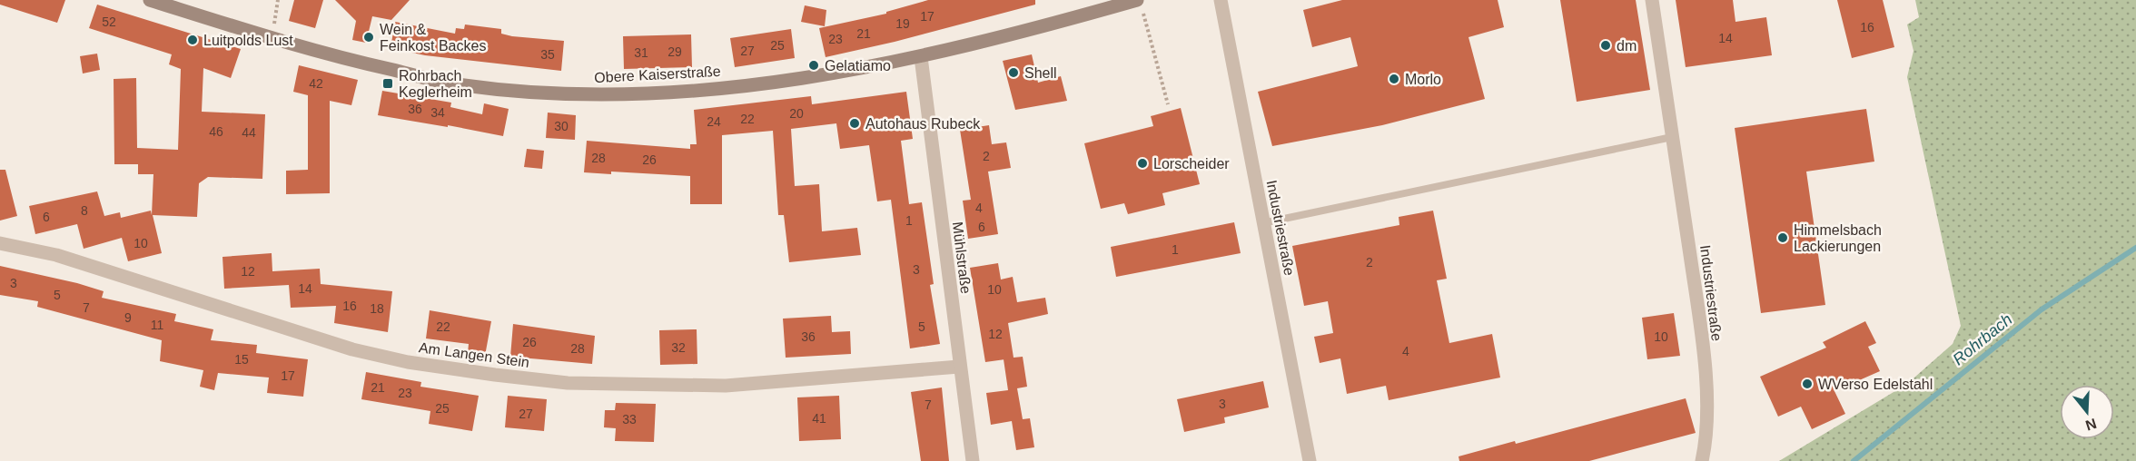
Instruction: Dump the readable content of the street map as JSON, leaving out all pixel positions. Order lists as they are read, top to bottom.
{
  "streets": {
    "main road": ["Obere Kaiserstraße"],
    "street": ["Industriestraße", "Mühlstraße", "Am Langen Stein"]
  },
  "crossings": [
    ["Obere Kaiserstraße", "Mühlstraße"],
    ["Mühlstraße", "Am Langen Stein"]
  ],
  "water": ["Rohrbach"],
  "places": {
    "other": [
      "Wein & Feinkost Backes",
      "Luitpolds Lust",
      "dm",
      "Gelatiamo",
      "Shell",
      "Morlo",
      "Autohaus Rubeck",
      "Lorscheider",
      "Himmelsbach Lackierungen",
      "WVerso Edelstahl"
    ],
    "transit": ["Rohrbach Keglerheim"]
  },
  "house_numbers": [
    "17",
    "52",
    "19",
    "16",
    "21",
    "14",
    "23",
    "25",
    "27",
    "29",
    "31",
    "35",
    "42",
    "36",
    "34",
    "20",
    "22",
    "24",
    "30",
    "46",
    "44",
    "2",
    "28",
    "26",
    "4",
    "8",
    "6",
    "1",
    "6",
    "10",
    "1",
    "2",
    "3",
    "12",
    "3",
    "14",
    "10",
    "5",
    "16",
    "7",
    "18",
    "9",
    "11",
    "22",
    "5",
    "12",
    "36",
    "10",
    "26",
    "32",
    "28",
    "4",
    "15",
    "17",
    "21",
    "23",
    "3",
    "7",
    "25",
    "27",
    "41",
    "33"
  ],
  "north": "bottom"
}
